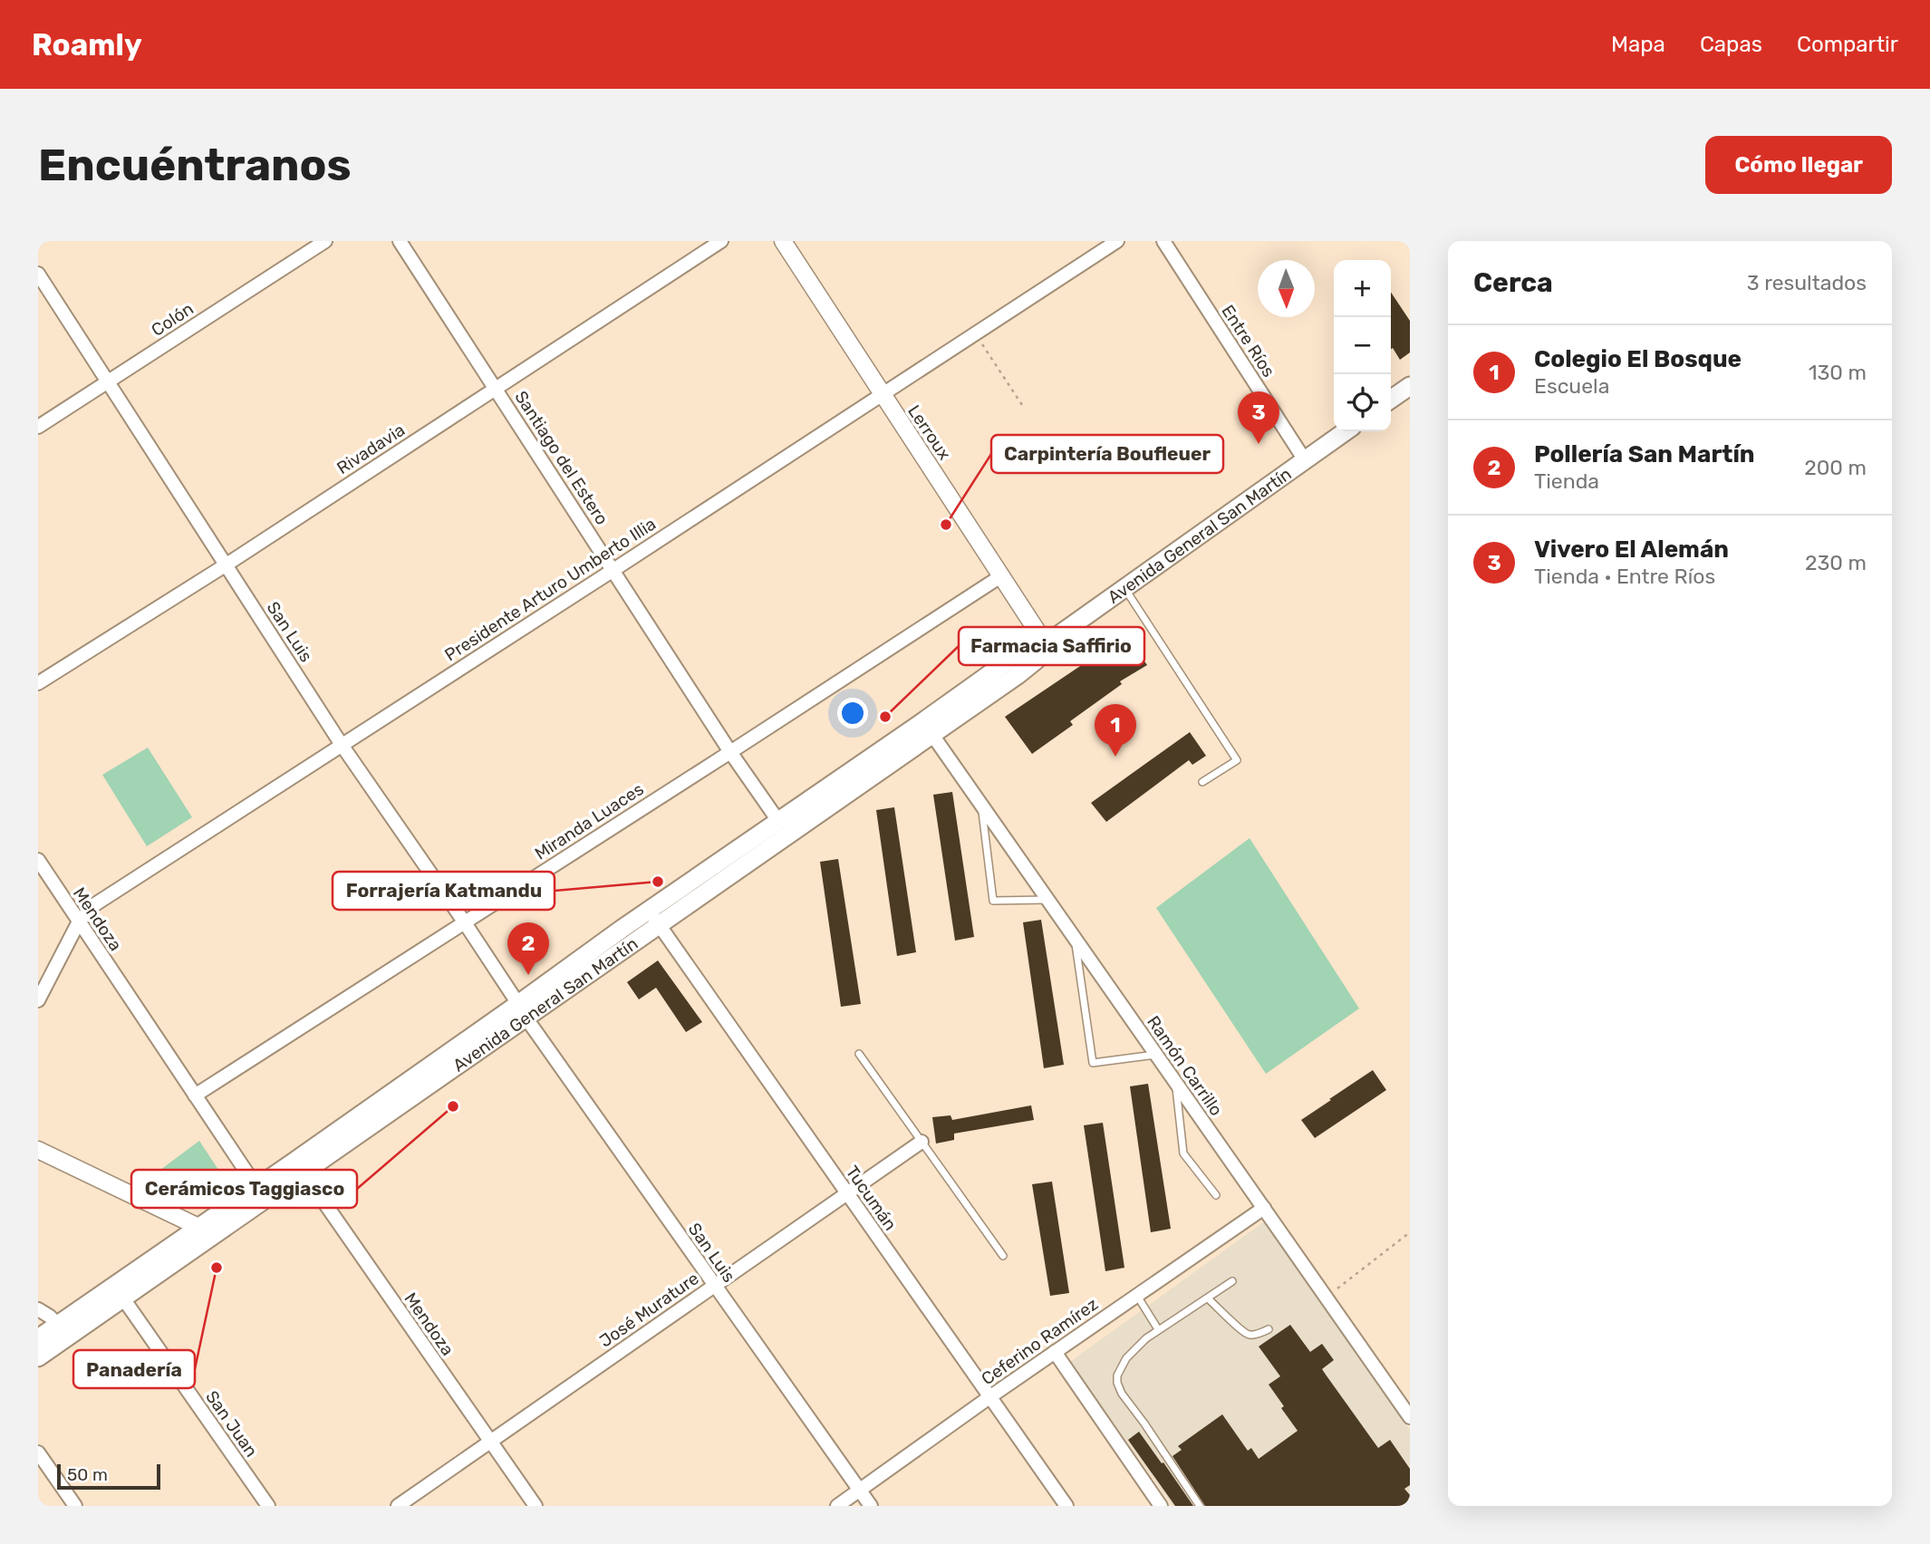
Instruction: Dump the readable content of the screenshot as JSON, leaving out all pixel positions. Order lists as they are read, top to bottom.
{
  "streets": {
    "main road": ["Avenida General San Martín"],
    "street": [
      "Colón",
      "Entre Ríos",
      "Lerroux",
      "Rivadavia",
      "Santiago del Estero",
      "Presidente Arturo Umberto Illia",
      "San Luis",
      "Miranda Luaces",
      "Mendoza",
      "Ramón Carrillo",
      "Tucumán",
      "José Murature",
      "Ceferino Ramírez",
      "San Juan"
    ]
  },
  "crossings": [
    ["Colón", "San Luis"],
    ["Entre Ríos", "Avenida General San Martín"],
    ["Lerroux", "Avenida General San Martín"],
    ["Lerroux", "Presidente Arturo Umberto Illia"],
    ["Lerroux", "Miranda Luaces"],
    ["Rivadavia", "Santiago del Estero"],
    ["Rivadavia", "San Luis"],
    ["Santiago del Estero", "Avenida General San Martín"],
    ["Santiago del Estero", "Presidente Arturo Umberto Illia"],
    ["Santiago del Estero", "Miranda Luaces"],
    ["Avenida General San Martín", "San Luis"],
    ["Avenida General San Martín", "Mendoza"],
    ["Avenida General San Martín", "Ramón Carrillo"],
    ["Avenida General San Martín", "Tucumán"],
    ["Avenida General San Martín", "San Juan"],
    ["Presidente Arturo Umberto Illia", "San Luis"],
    ["Presidente Arturo Umberto Illia", "Mendoza"],
    ["San Luis", "Miranda Luaces"],
    ["San Luis", "José Murature"],
    ["San Luis", "Ceferino Ramírez"],
    ["Miranda Luaces", "Mendoza"],
    ["Mendoza", "José Murature"],
    ["Ramón Carrillo", "Ceferino Ramírez"],
    ["Tucumán", "José Murature"],
    ["Tucumán", "Ceferino Ramírez"]
  ],
  "places": [
    "Carpintería Boufleuer",
    "Farmacia Saffirio",
    "Forrajería Katmandu",
    "Cerámicos Taggiasco",
    "Panadería"
  ],
  "scale_bar": "50 m",
  "north": "bottom",
  "page": {
    "header": "Roamly",
    "nav": ["Mapa", "Capas", "Compartir"],
    "buttons": "Cómo llegar",
    "title": "Encuéntranos",
    "heading": ["Cerca", "3 resultados"],
    "map_buttons": ["+", "−"],
    "list": [
      {
        "mark": "1",
        "name": "Colegio El Bosque",
        "note": "Escuela",
        "value": "130 m"
      },
      {
        "mark": "2",
        "name": "Pollería San Martín",
        "note": "Tienda",
        "value": "200 m"
      },
      {
        "mark": "3",
        "name": "Vivero El Alemán",
        "note": "Tienda · Entre Ríos",
        "value": "230 m"
      }
    ],
    "pins": ["3", "1", "2"],
    "scale": "50 m"
  }
}
